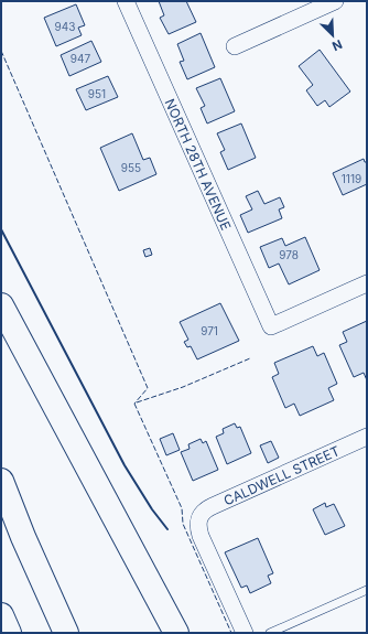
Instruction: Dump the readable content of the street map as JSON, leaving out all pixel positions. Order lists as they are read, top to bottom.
{
  "streets": {
    "street": ["NORTH 28TH AVENUE", "CALDWELL STREET"]
  },
  "house_numbers": [
    "943",
    "947",
    "951",
    "955",
    "1119",
    "978",
    "971"
  ],
  "north": "bottom right"
}
